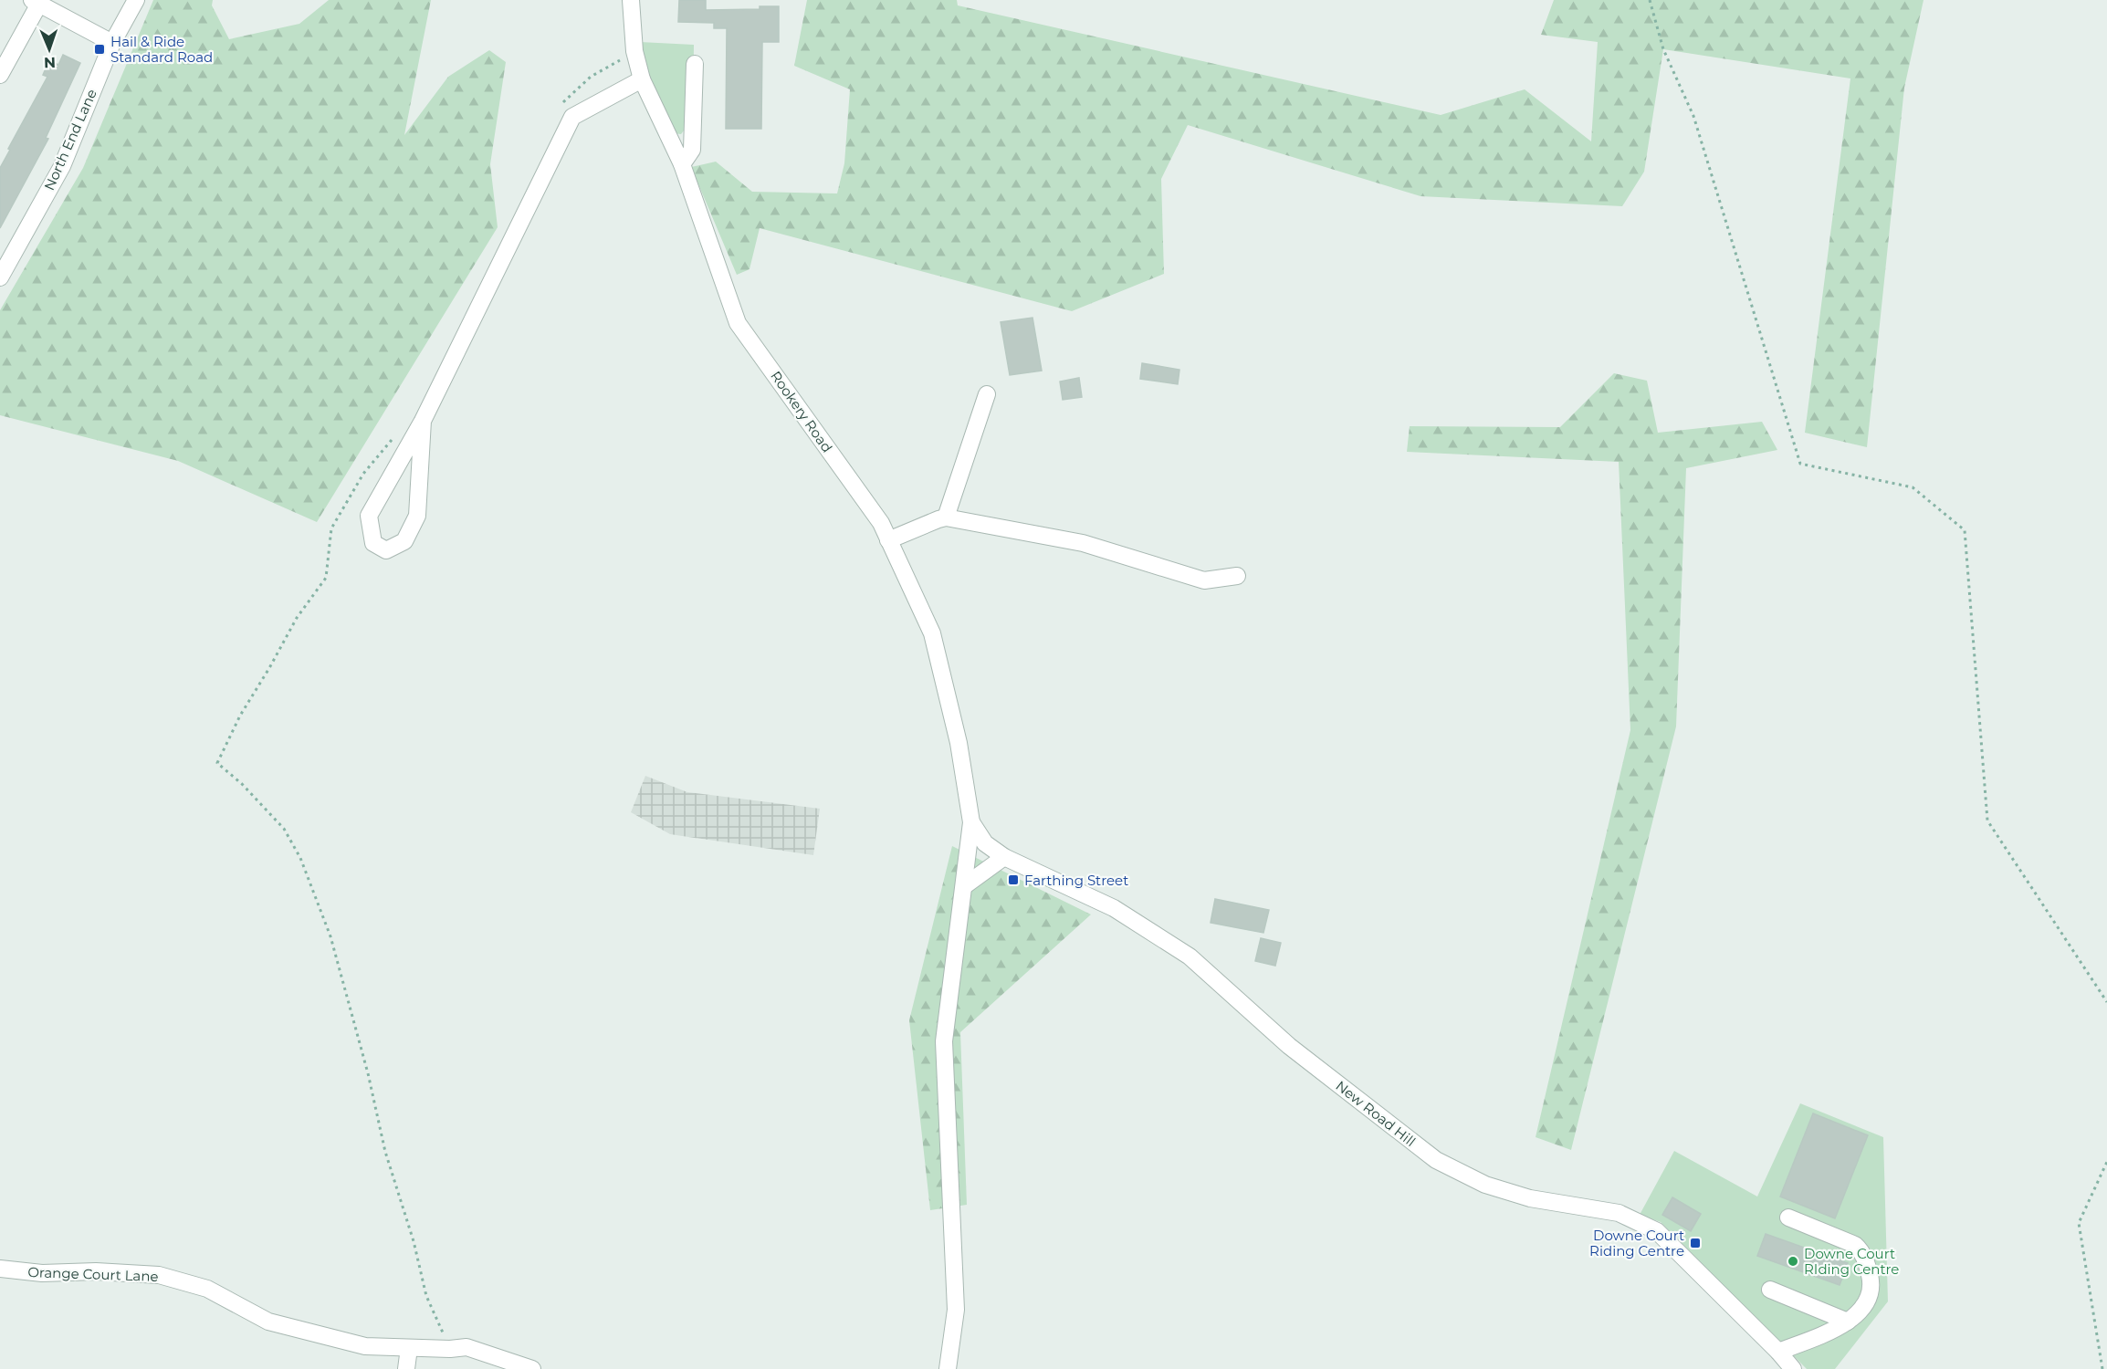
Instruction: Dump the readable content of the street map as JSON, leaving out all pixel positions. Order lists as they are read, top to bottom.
{
  "streets": {
    "street": [
      "North End Lane",
      "Rookery Road",
      "New Road Hill",
      "Orange Court Lane"
    ]
  },
  "crossings": [
    ["Rookery Road", "New Road Hill"]
  ],
  "places": {
    "transit": ["Hail & Ride Standard Road", "Farthing Street", "Downe Court Riding Centre"],
    "other": ["Downe Court RIding Centre"]
  },
  "north": "bottom"
}
